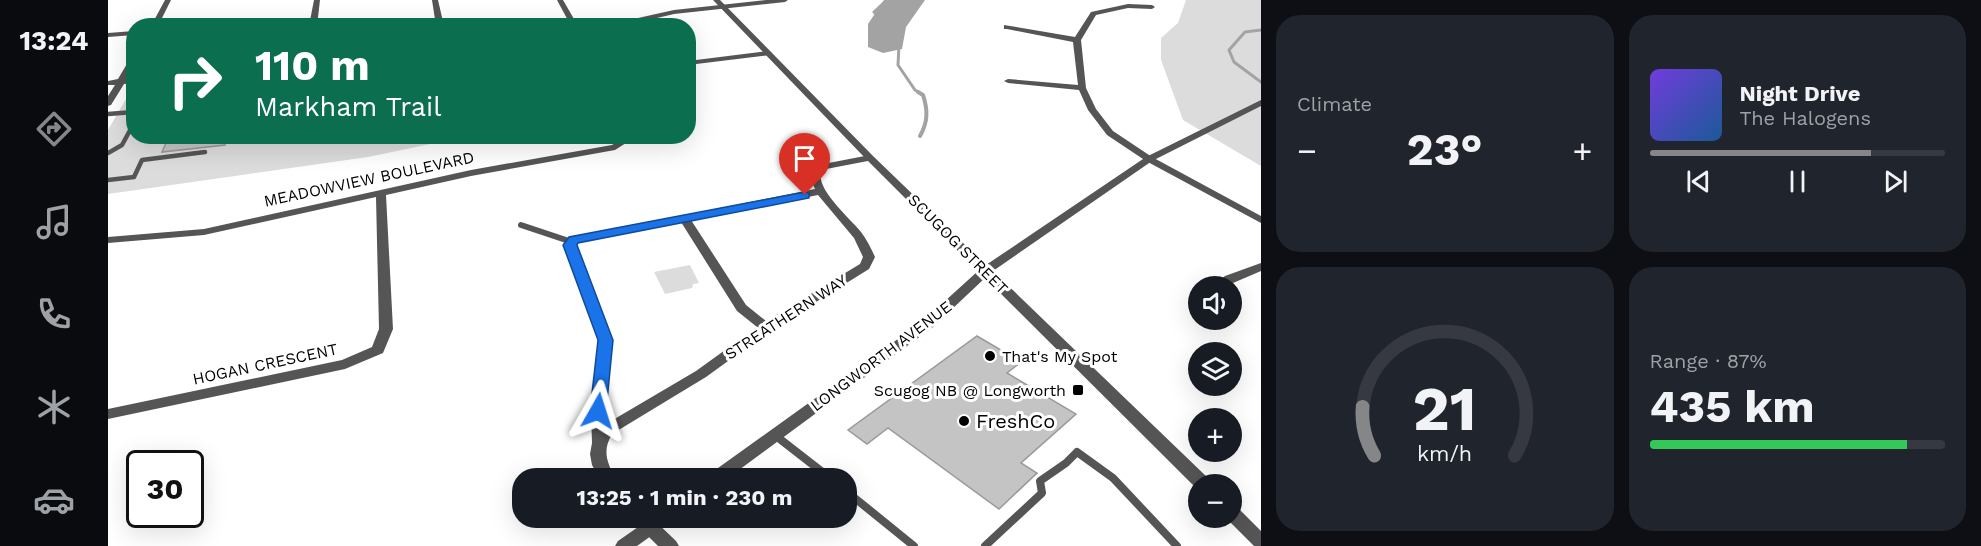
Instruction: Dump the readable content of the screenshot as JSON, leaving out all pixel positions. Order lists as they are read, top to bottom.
{
  "streets": {
    "street": [
      "MEADOWVIEW BOULEVARD",
      "SCUGOG STREET",
      "STREATHERN WAY",
      "LONGWORTH AVENUE",
      "HOGAN CRESCENT"
    ]
  },
  "crossings": [
    ["MEADOWVIEW BOULEVARD", "HOGAN CRESCENT"],
    ["SCUGOG STREET", "LONGWORTH AVENUE"]
  ],
  "places": {
    "other": ["That's My Spot", "FreshCo"],
    "transit": ["Scugog NB @ Longworth"]
  },
  "page": {
    "tabs": "13:24",
    "tile": [
      "Climate",
      ["Range · 87%", "435 km"]
    ],
    "turn": ["110 m", "Markham Trail"],
    "song": ["Night Drive", "The Halogens"],
    "heat": ["−", "23°", "+"],
    "map_buttons": ["+", "−"],
    "limit": "30",
    "trip": "13:25 · 1 min · 230 m",
    "gauge": ["21", "km/h"]
  }
}
